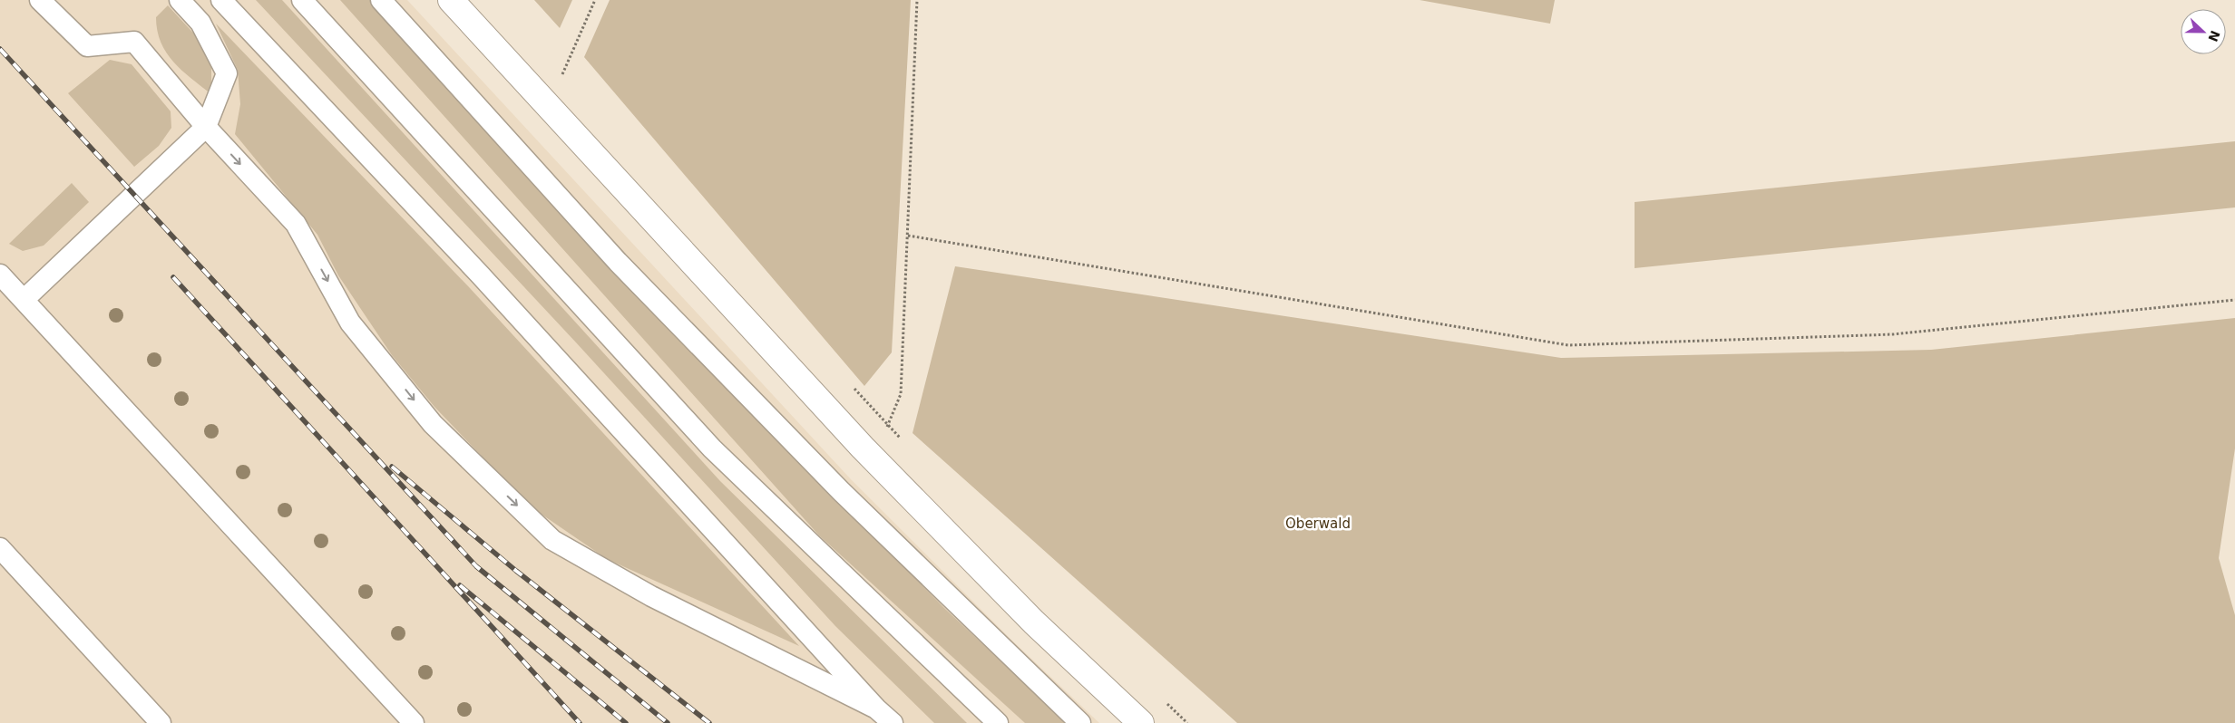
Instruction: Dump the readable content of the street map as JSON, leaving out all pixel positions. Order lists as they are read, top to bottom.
{
  "parks": ["Oberwald"],
  "north": "right"
}
